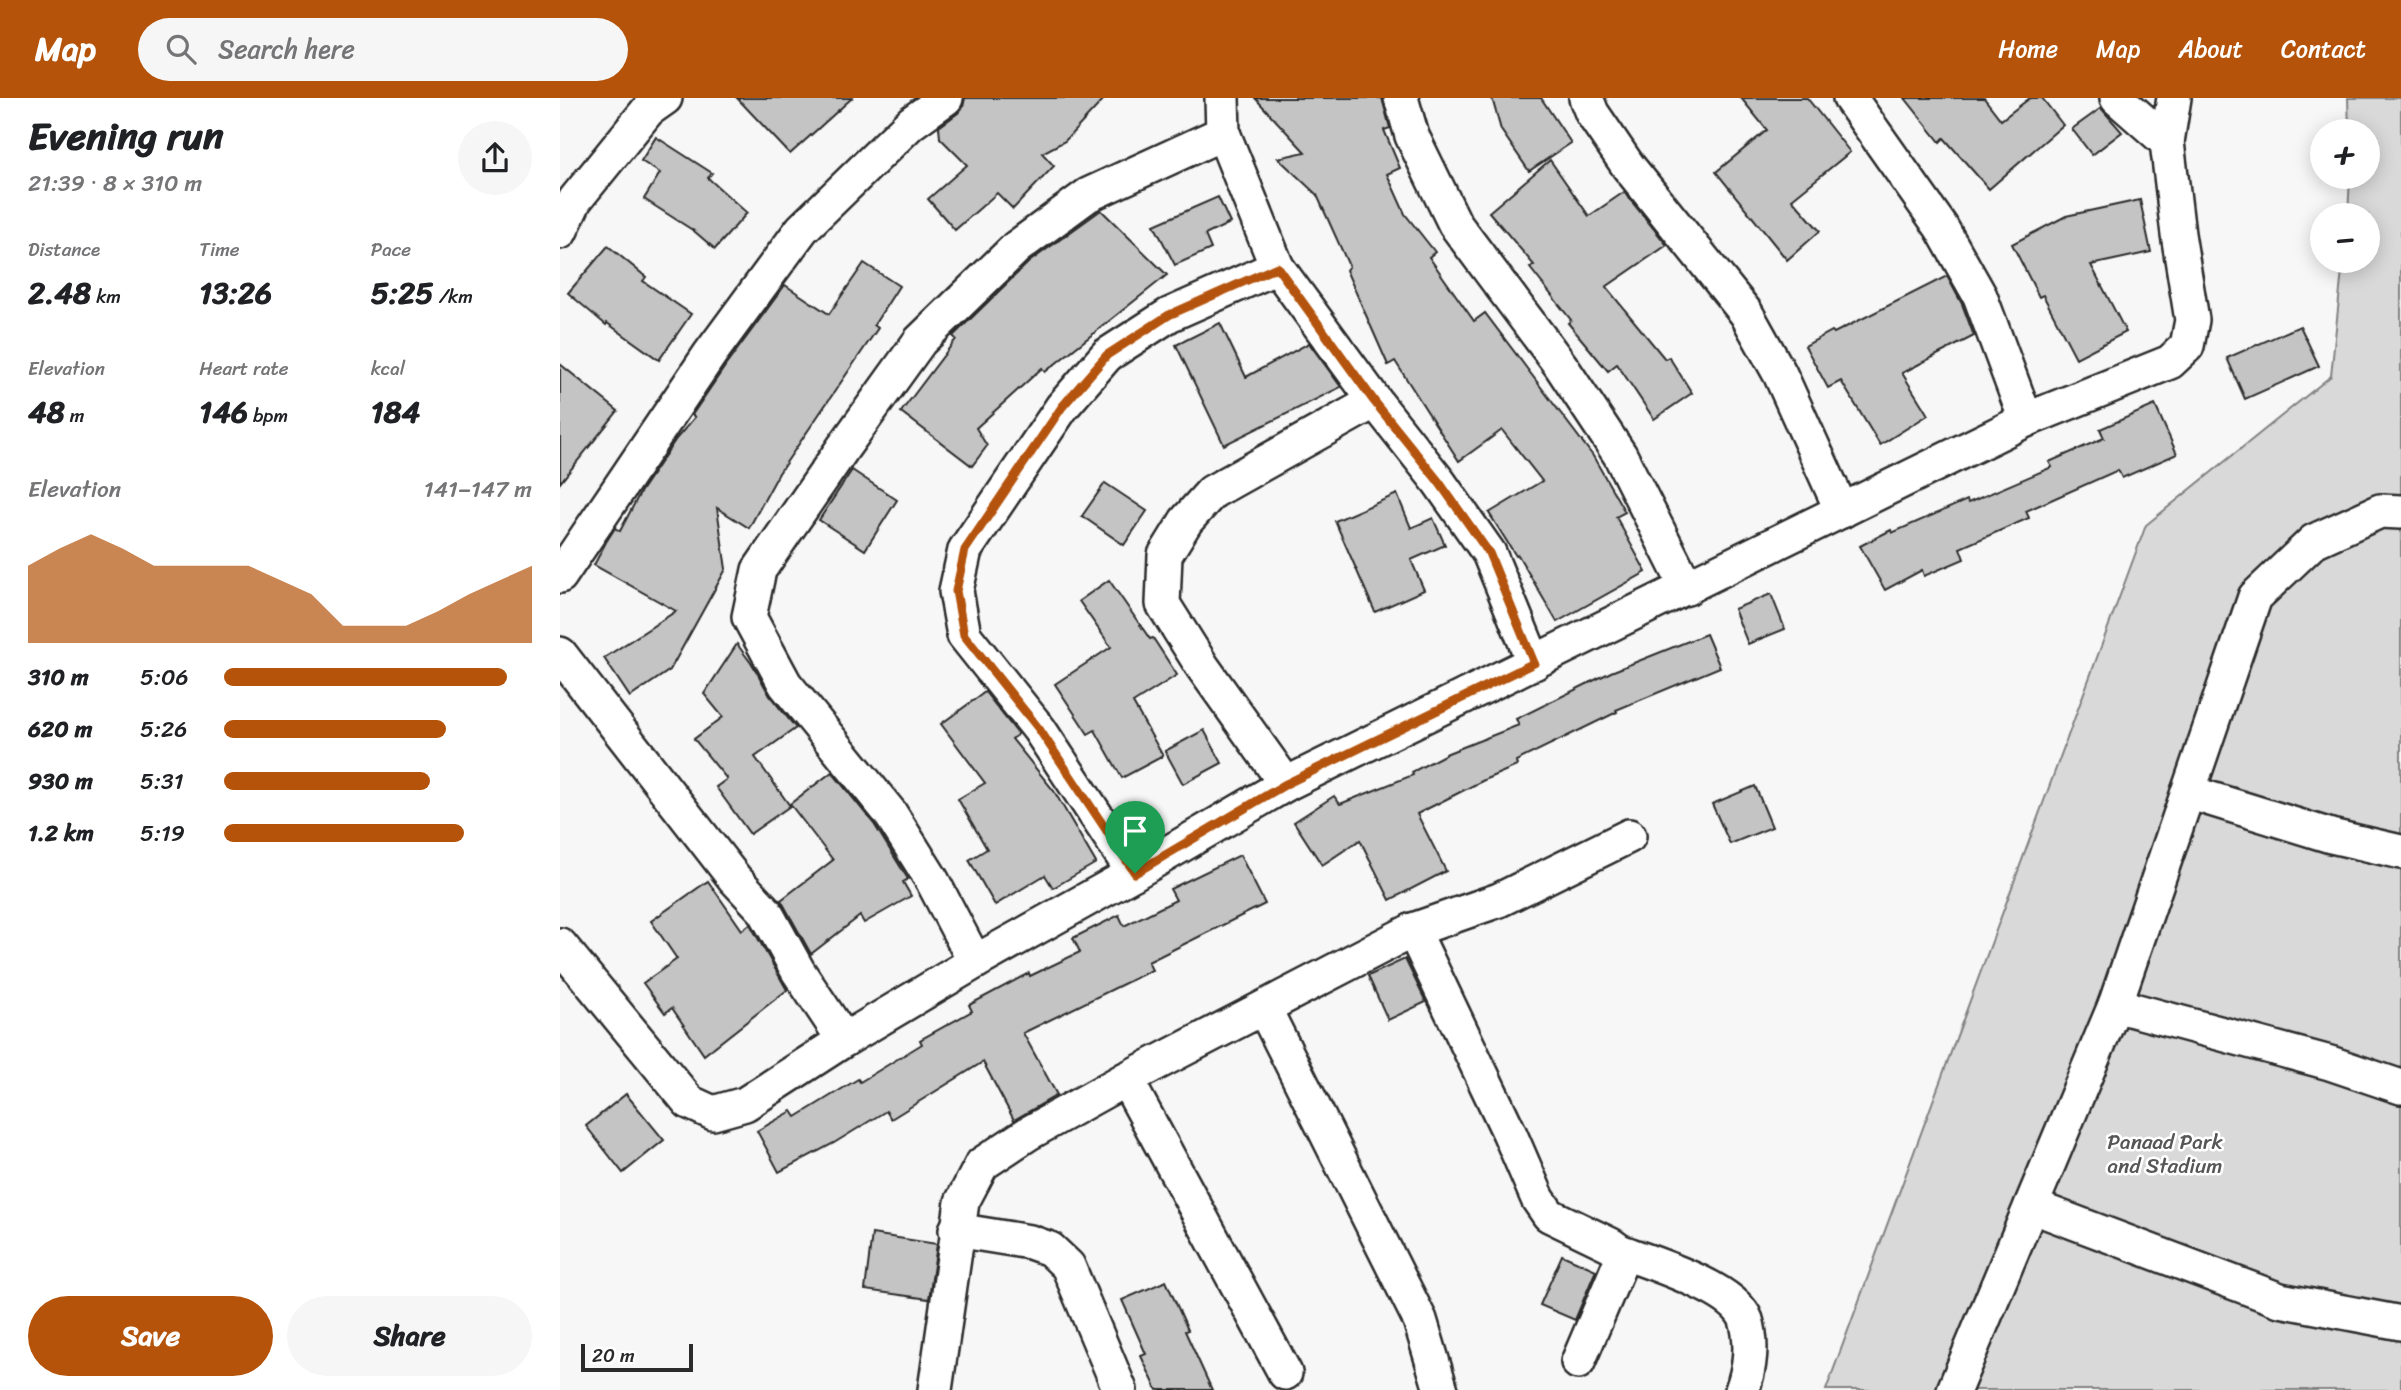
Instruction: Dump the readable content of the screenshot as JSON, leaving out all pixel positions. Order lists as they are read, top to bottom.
{
  "parks": ["Panaad Park and Stadium"],
  "scale_bar": "20 m",
  "page": {
    "header": "Map",
    "search": "Search here",
    "nav": [
      "Home",
      "Map",
      "About",
      "Contact"
    ],
    "heading": ["Evening run", "21:39 · 8 × 310 m"],
    "map_buttons": ["+", "−"],
    "stats": [
      ["Distance", "2.48 km"],
      ["Time", "13:26"],
      ["Pace", "5:25 /km"],
      ["Elevation", "48 m"],
      ["Heart rate", "146 bpm"],
      ["kcal", "184"]
    ],
    "chart": ["Elevation", "141–147 m"],
    "list": [
      {
        "name": "310 m",
        "note": "5:06"
      },
      {
        "name": "620 m",
        "note": "5:26"
      },
      {
        "name": "930 m",
        "note": "5:31"
      },
      {
        "name": "1.2 km",
        "note": "5:19"
      }
    ],
    "buttons": ["Save", "Share"],
    "scale": "20 m"
  }
}
